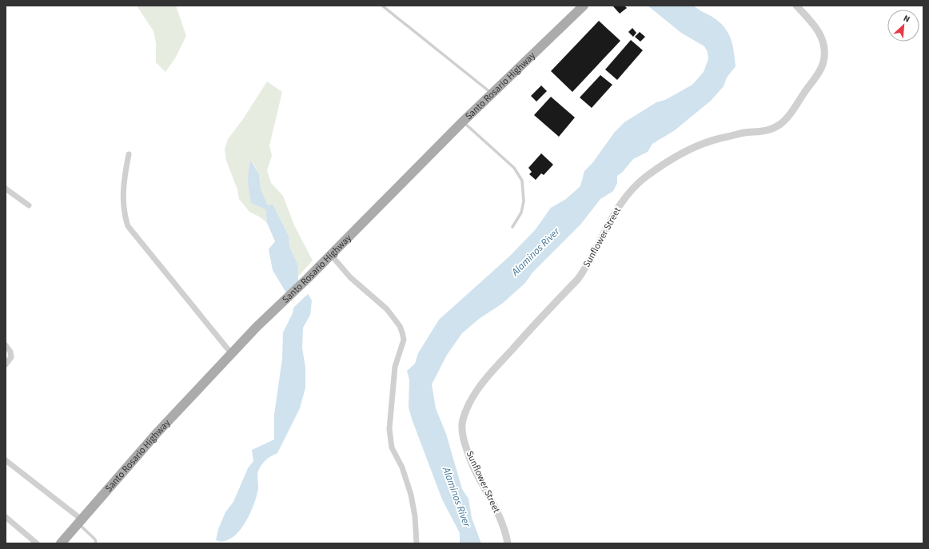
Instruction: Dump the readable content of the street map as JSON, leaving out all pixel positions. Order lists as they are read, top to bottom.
{
  "streets": {
    "main road": ["Santo Rosario Highway"],
    "street": ["Sunflower Street"]
  },
  "water": ["Alaminos River"],
  "north": "top right"
}
